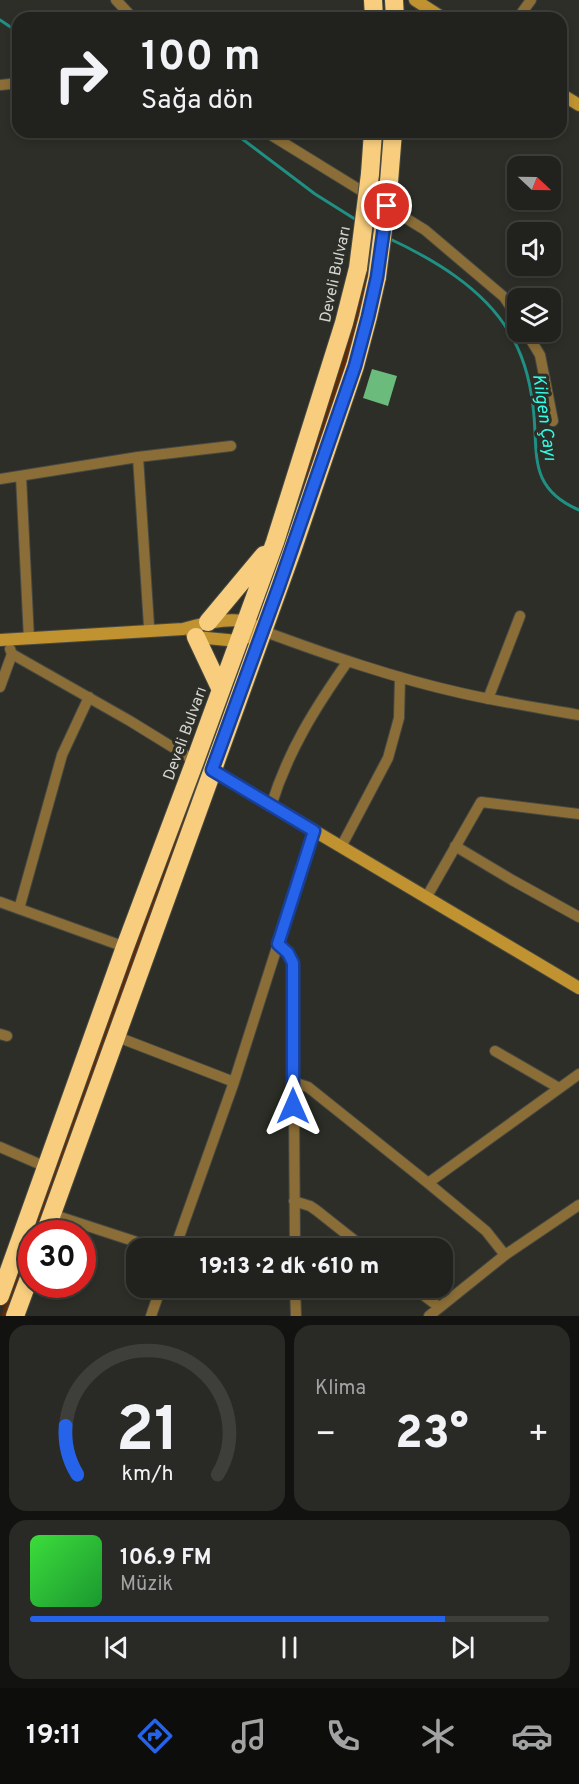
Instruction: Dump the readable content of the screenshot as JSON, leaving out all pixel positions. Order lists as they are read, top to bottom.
{
  "streets": {
    "highway": ["Develi Bulvarı"]
  },
  "water": ["Kilgen Çayı"],
  "north": "right",
  "page": {
    "turn": ["100 m", "Sağa dön"],
    "limit": "30",
    "trip": "19:13 · 2 dk · 610 m",
    "tile": "Klima",
    "heat": ["−", "23°", "+"],
    "song": ["106.9 FM", "Müzik"],
    "tabs": "19:11",
    "gauge": ["21", "km/h"]
  }
}
